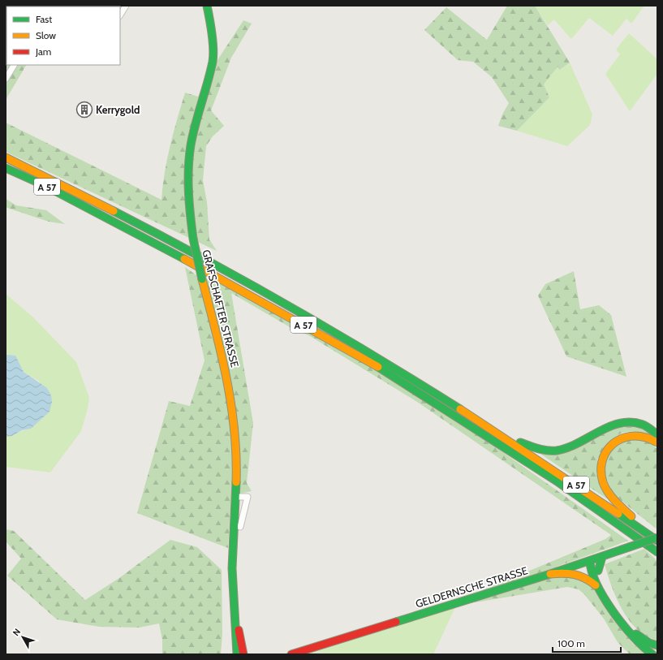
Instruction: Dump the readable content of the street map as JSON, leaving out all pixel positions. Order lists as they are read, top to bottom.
{
  "streets": {
    "main road": ["A 57", "GRAFSCHAFTER STRASSE", "GELDERNSCHE STRASSE"]
  },
  "places": {
    "building": ["Kerrygold"]
  },
  "legend": ["Fast", "Slow", "Jam"],
  "scale_bar": "100 m",
  "north": "top left"
}
